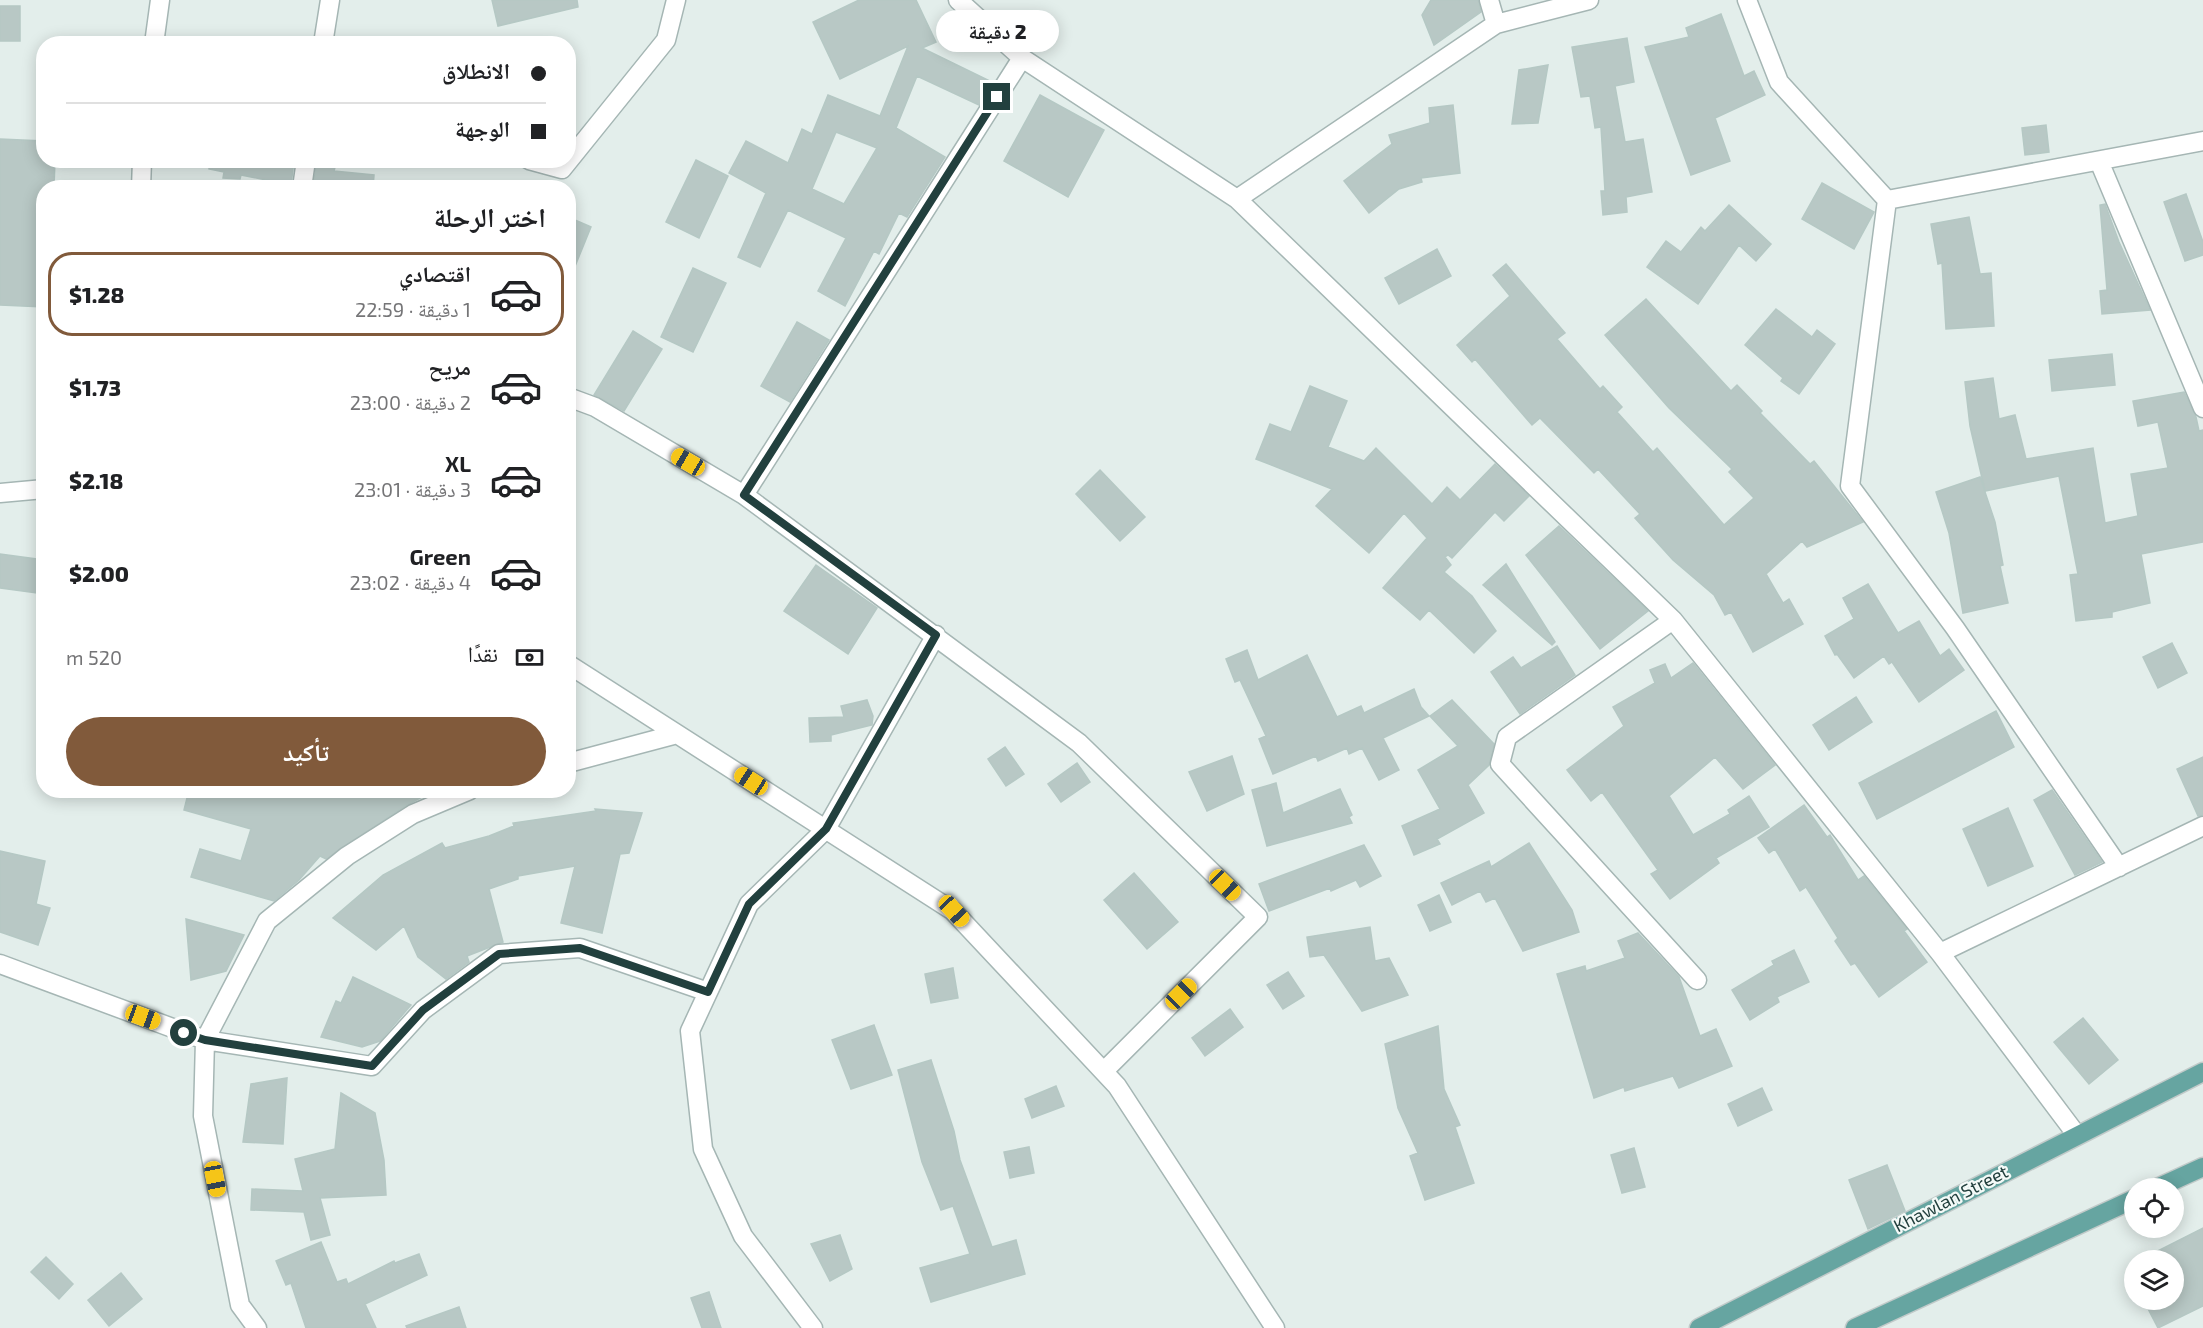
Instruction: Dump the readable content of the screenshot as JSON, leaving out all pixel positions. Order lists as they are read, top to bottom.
{
  "streets": {
    "main road": ["Khawlan Street"]
  },
  "page": {
    "bubble": "2 دقيقة",
    "banner": ["الانطلاق", "الوجهة"],
    "heading": "اختر الرحلة",
    "list": [
      {
        "name": "اقتصادي",
        "note": "1 دقيقة · 22:59",
        "value": "$1.28"
      },
      {
        "name": "مريح",
        "note": "2 دقيقة · 23:00",
        "value": "$1.73"
      },
      {
        "name": "XL",
        "note": "3 دقيقة · 23:01",
        "value": "$2.18"
      },
      {
        "name": "Green",
        "note": "4 دقيقة · 23:02",
        "value": "$2.00"
      }
    ],
    "pay": ["نقدًا", "520 m"],
    "buttons": "تأكيد"
  }
}
